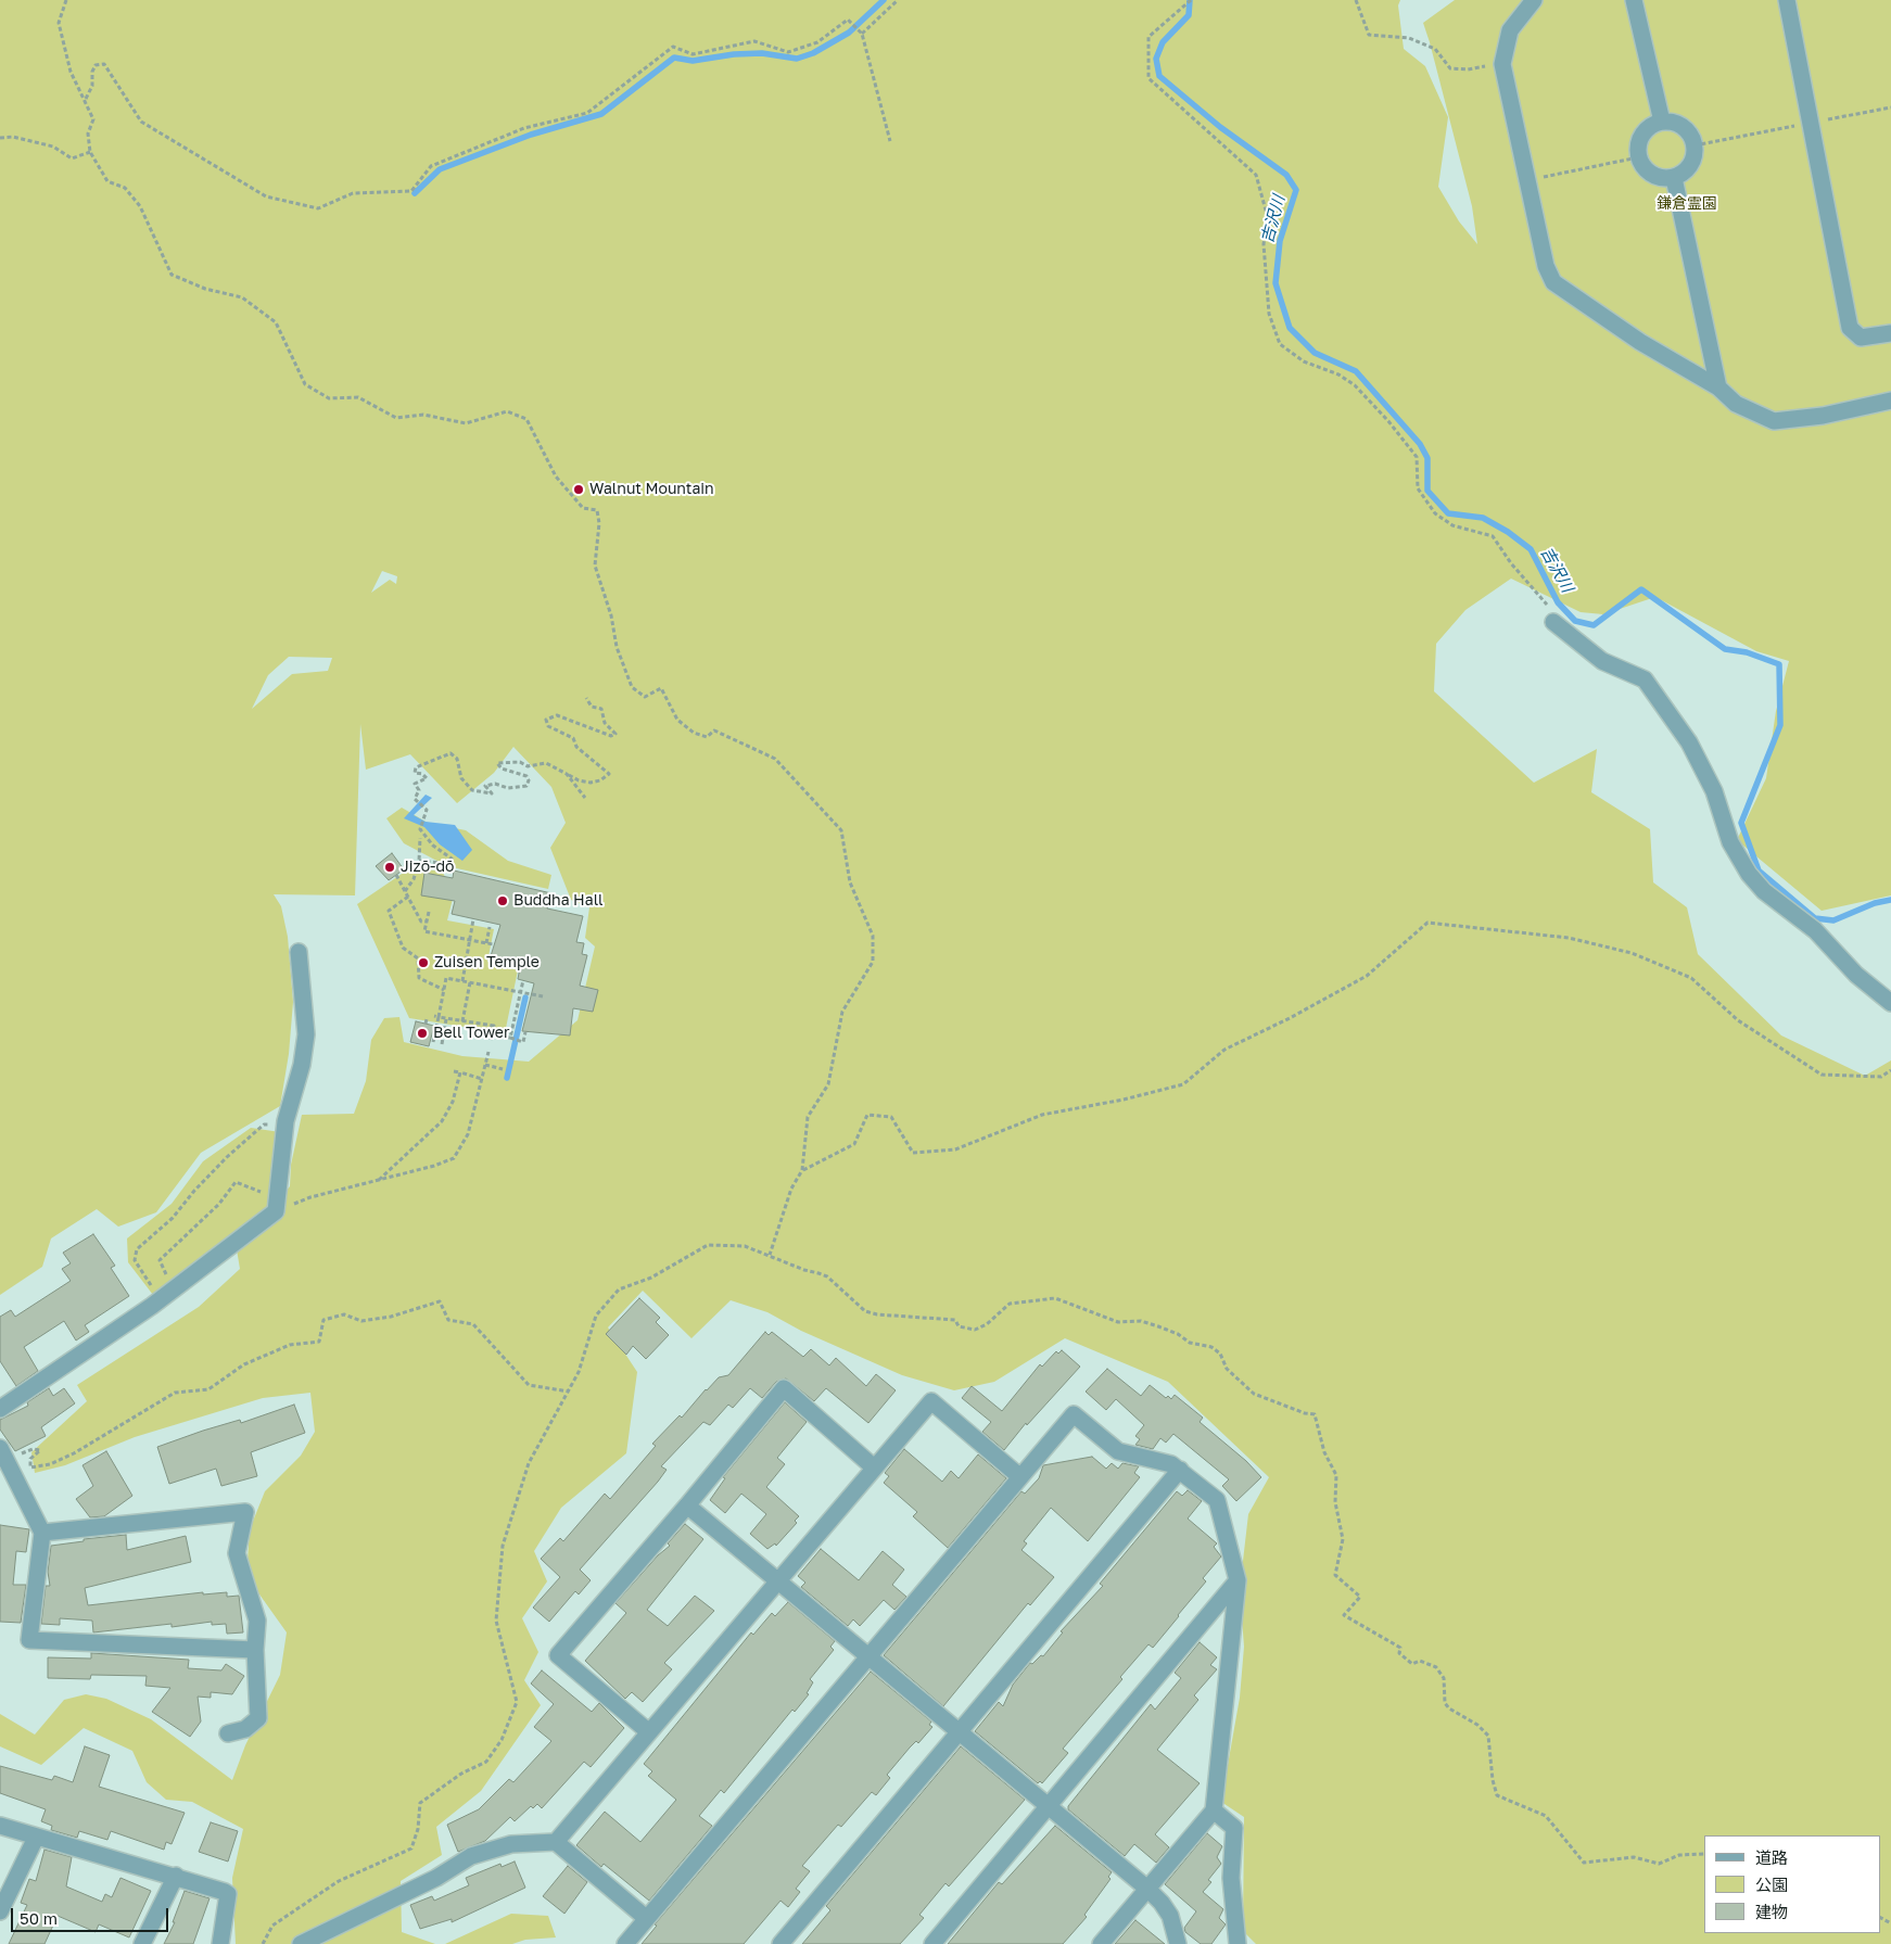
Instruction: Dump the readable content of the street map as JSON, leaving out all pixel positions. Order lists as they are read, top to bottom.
{
  "water": ["吉沢川"],
  "parks": ["鎌倉霊園"],
  "places": [
    "Walnut Mountain",
    "Jizō-dō",
    "Buddha Hall",
    "Zuisen Temple",
    "Bell Tower"
  ],
  "legend": ["道路", "公園", "建物"],
  "scale_bar": "50 m"
}
